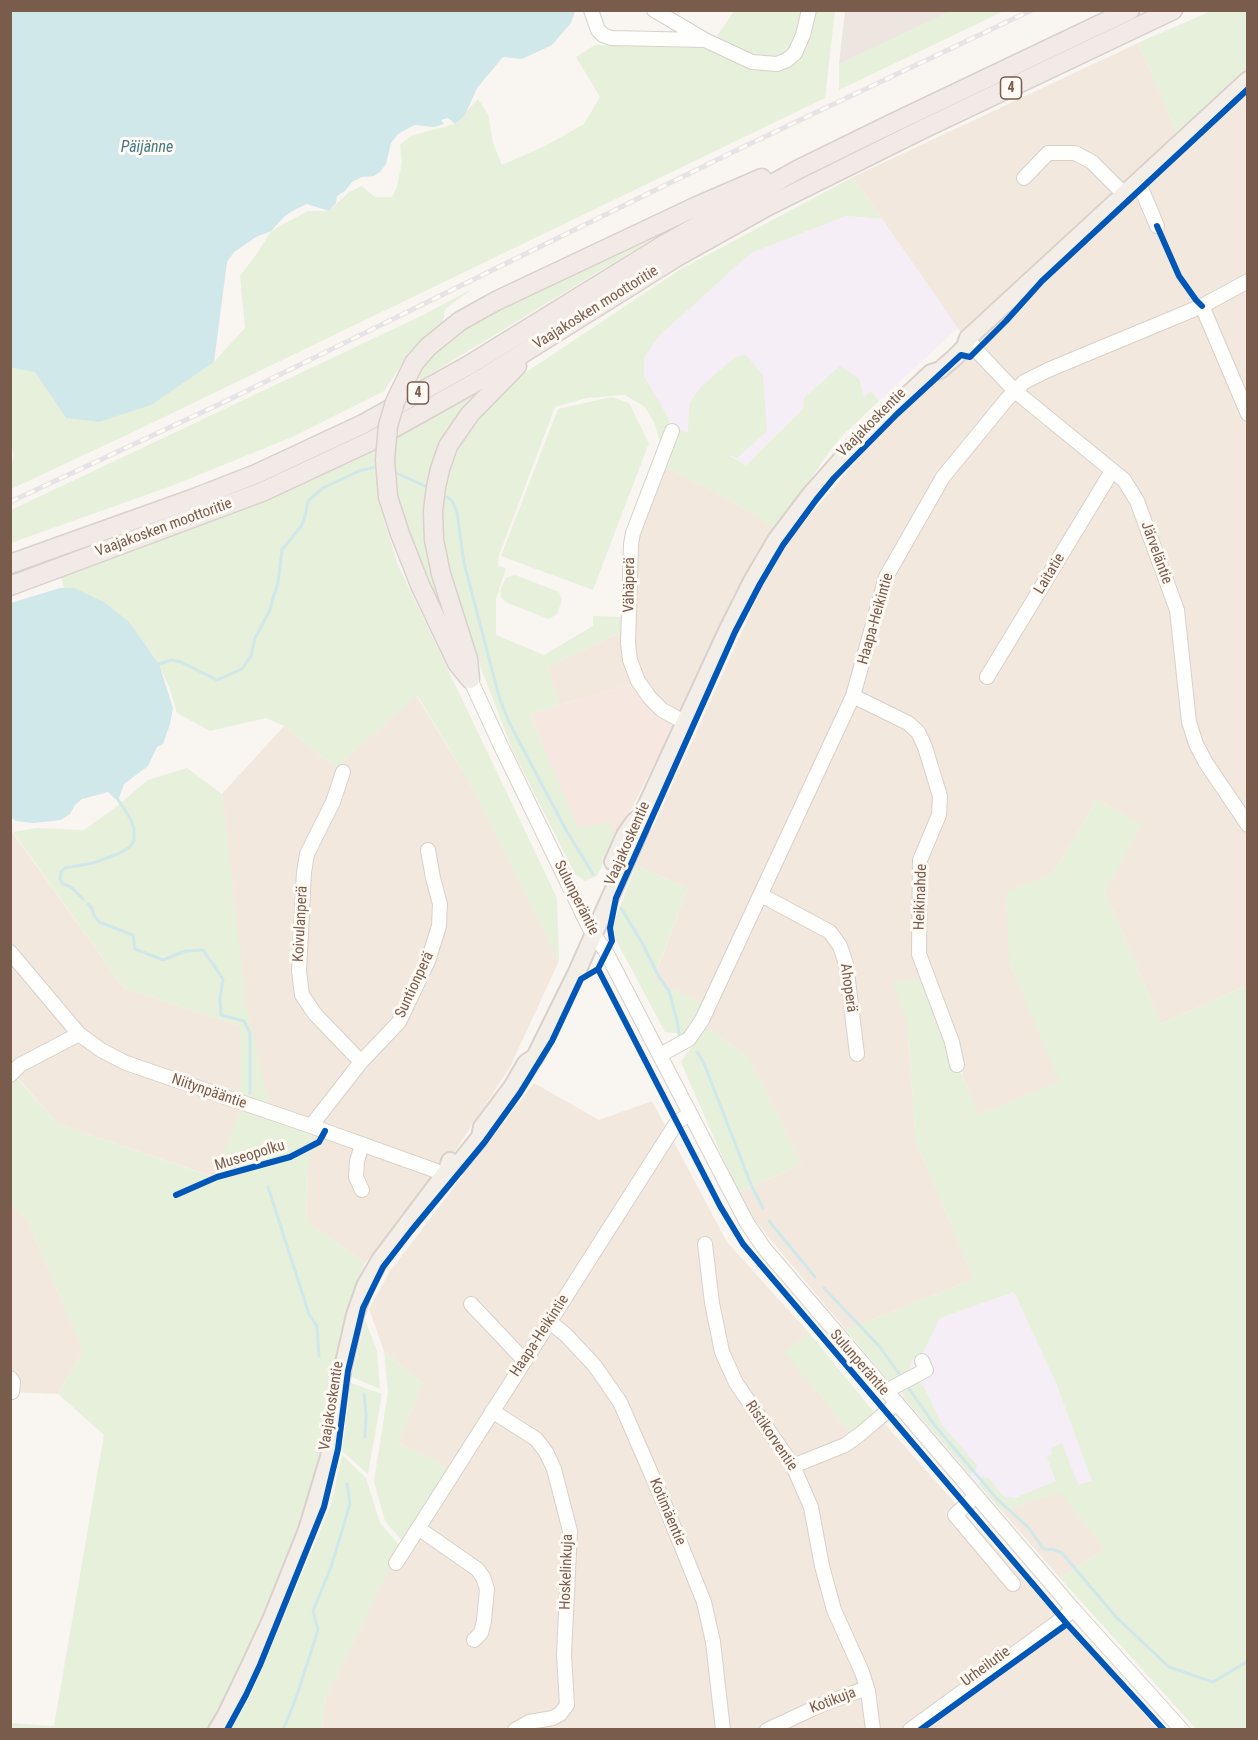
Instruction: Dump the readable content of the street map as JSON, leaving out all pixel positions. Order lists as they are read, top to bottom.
{
  "streets": {
    "highway": ["4", "Vaajakosken moottoritie"],
    "main road": ["Vaajakoskentie"],
    "street": [
      "Järveläntie",
      "Laitatie",
      "Vähäperä",
      "Haapa-Heikintie",
      "Heikinahde",
      "Sulunperäntie",
      "Koivulanperä",
      "Suntionperä",
      "Ahoperä",
      "Niitynpääntie",
      "Ristikorventie",
      "Kotimäentie",
      "Hoskelinkuja",
      "Urheilutie",
      "Kotikuja"
    ],
    "cycle path": ["Museopolku"]
  },
  "crossings": [
    ["Vaajakoskentie", "Järveläntie"],
    ["Vaajakoskentie", "Vähäperä"],
    ["Vaajakoskentie", "Sulunperäntie"],
    ["Vaajakoskentie", "Niitynpääntie"],
    ["Järveläntie", "Laitatie"],
    ["Järveläntie", "Haapa-Heikintie"],
    ["Haapa-Heikintie", "Heikinahde"],
    ["Haapa-Heikintie", "Sulunperäntie"],
    ["Haapa-Heikintie", "Ahoperä"],
    ["Haapa-Heikintie", "Kotimäentie"],
    ["Haapa-Heikintie", "Hoskelinkuja"],
    ["Sulunperäntie", "Urheilutie"],
    ["Koivulanperä", "Suntionperä"],
    ["Suntionperä", "Niitynpääntie"],
    ["Ristikorventie", "Kotikuja"]
  ],
  "water": ["Päijänne"]
}
